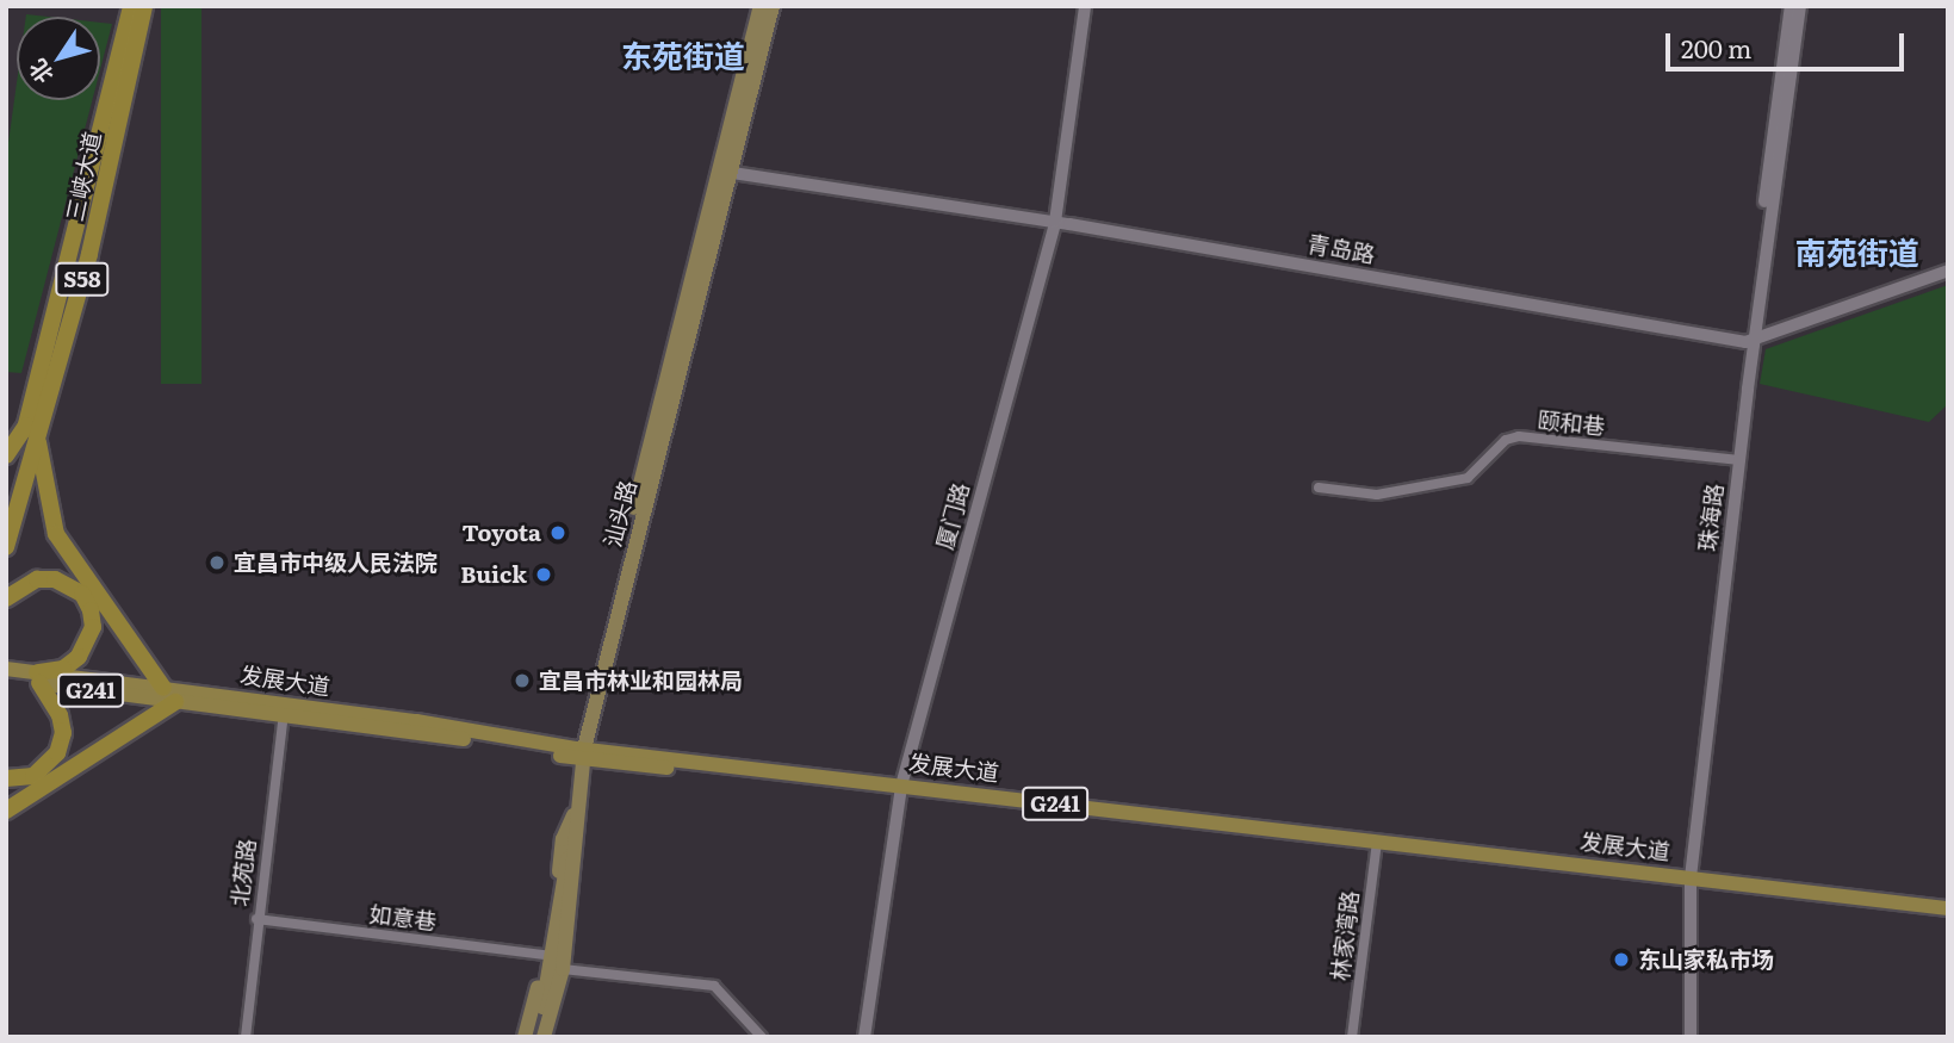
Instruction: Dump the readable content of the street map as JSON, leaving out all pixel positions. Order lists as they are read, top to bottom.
{
  "streets": {
    "highway": [
      "三峡大道",
      "S58",
      "发展大道",
      "G241"
    ],
    "main road": ["汕头路", "珠海路"],
    "street": [
      "青岛路",
      "颐和巷",
      "厦门路",
      "北苑路",
      "如意巷",
      "林家湾路"
    ]
  },
  "crossings": [
    ["青岛路", "汕头路"],
    ["青岛路", "厦门路"],
    ["青岛路", "珠海路"],
    ["颐和巷", "珠海路"],
    ["汕头路", "发展大道"],
    ["厦门路", "发展大道"],
    ["珠海路", "发展大道"],
    ["发展大道", "北苑路"],
    ["发展大道", "林家湾路"],
    ["北苑路", "如意巷"]
  ],
  "districts": ["东苑街道", "南苑街道"],
  "places": [
    "Toyota",
    "宜昌市中级人民法院",
    "Buick",
    "宜昌市林业和园林局",
    "东山家私市场"
  ],
  "scale_bar": "200 m",
  "north": "bottom left"
}
